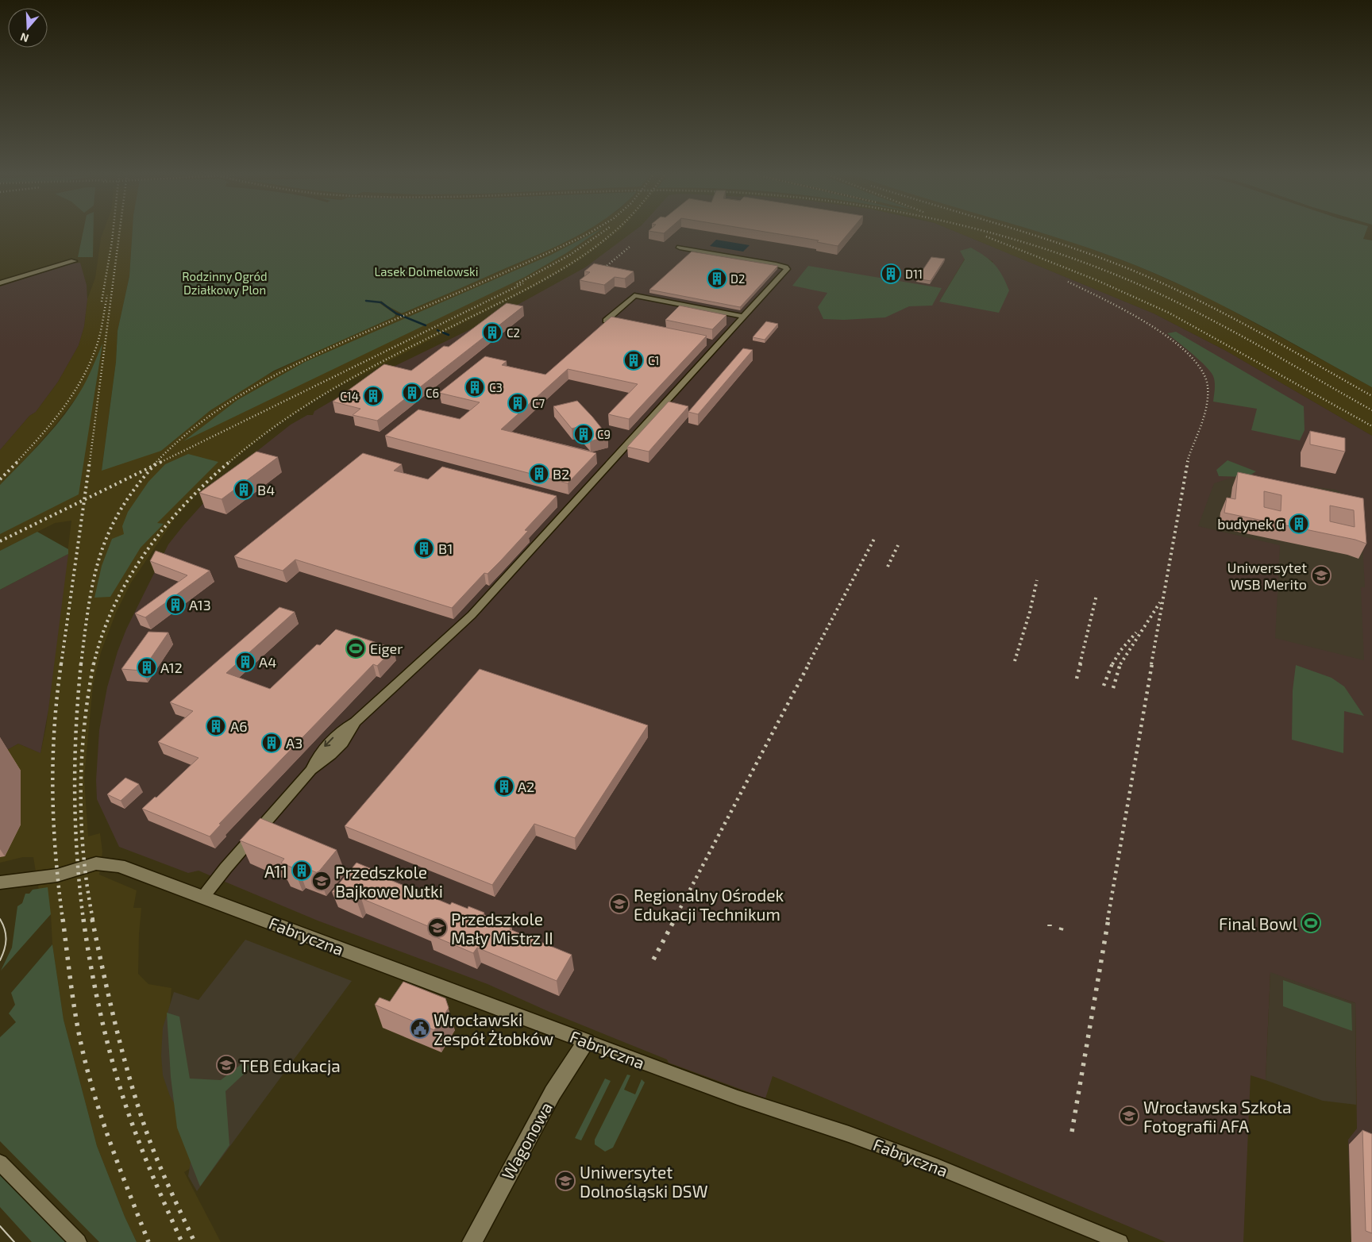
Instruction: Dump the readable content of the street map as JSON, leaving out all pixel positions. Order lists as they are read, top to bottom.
{
  "streets": {
    "street": ["Fabryczna", "Wagonowa"]
  },
  "crossings": [
    ["Fabryczna", "Wagonowa"]
  ],
  "parks": ["Lasek Dolmelowski", "Rodzinny Ogród Działkowy Plon"],
  "places": {
    "building": [
      "D11",
      "D2",
      "C2",
      "C1",
      "C3",
      "C6",
      "C14",
      "C7",
      "C9",
      "B2",
      "B4",
      "budynek G",
      "B1",
      "A13",
      "A4",
      "A12",
      "A6",
      "A3",
      "A2",
      "A11"
    ],
    "school or university": [
      "Uniwersytet WSB Merito",
      "Przedszkole Bajkowe Nutki",
      "Regionalny Ośrodek Edukacji Technikum",
      "Przedszkole Mały Mistrz II",
      "TEB Edukacja",
      "Wrocławska Szkoła Fotografii AFA",
      "Uniwersytet Dolnośląski DSW"
    ],
    "sports": ["Eiger", "Final Bowl"],
    "public building": ["Wrocławski Zespół Żłobków"]
  },
  "north": "bottom"
}
